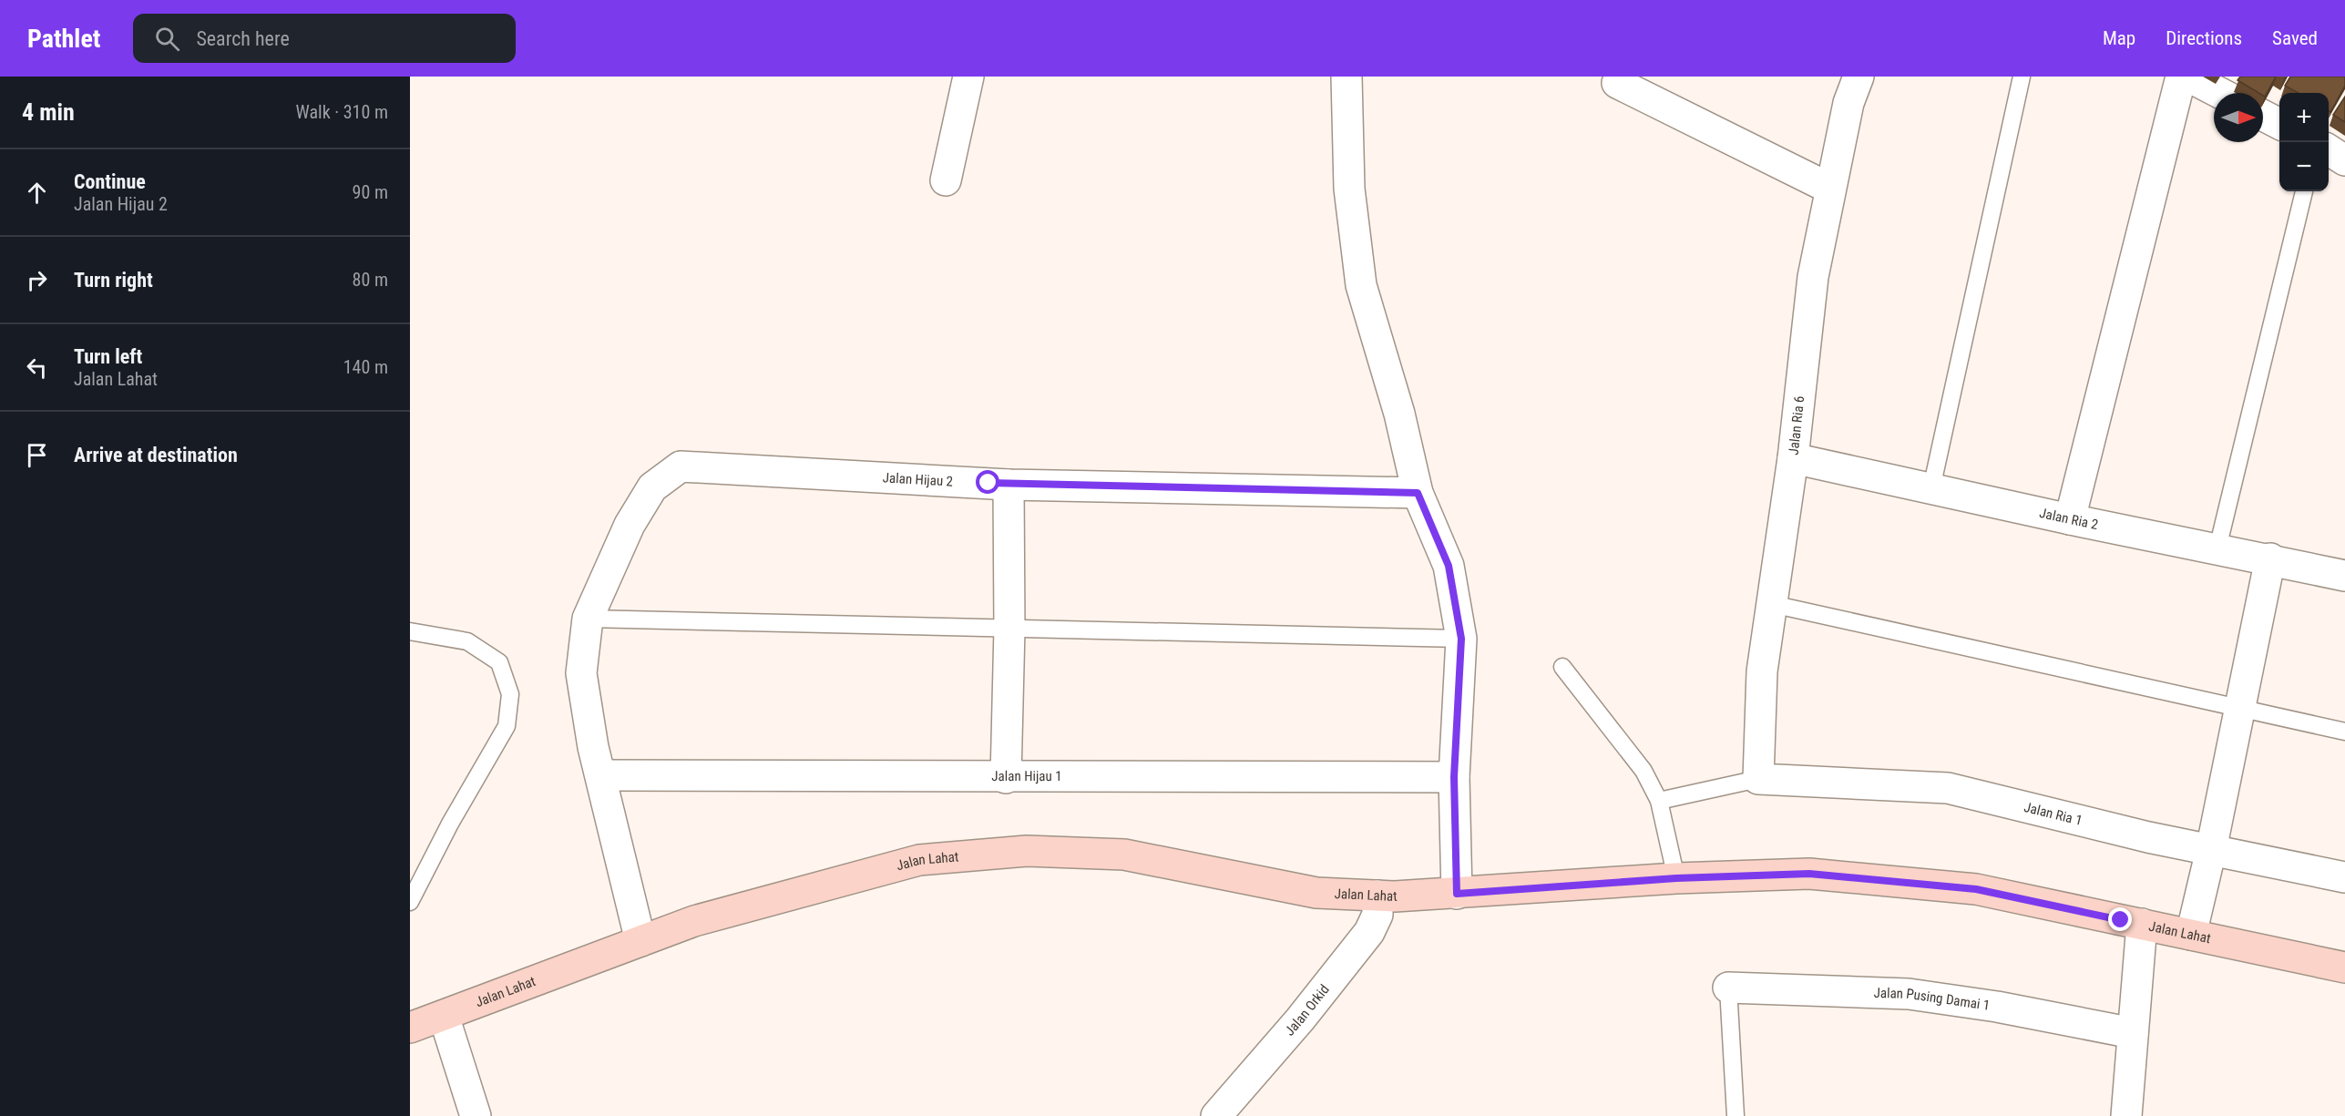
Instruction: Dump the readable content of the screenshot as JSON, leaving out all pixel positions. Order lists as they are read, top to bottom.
{
  "streets": {
    "main road": ["Jalan Lahat"],
    "street": [
      "Jalan Ria 6",
      "Jalan Hijau 2",
      "Jalan Ria 2",
      "Jalan Hijau 1",
      "Jalan Ria 1",
      "Jalan Pusing Damai 1",
      "Jalan Orkid"
    ]
  },
  "crossings": [
    ["Jalan Ria 6", "Jalan Ria 2"],
    ["Jalan Ria 6", "Jalan Ria 1"],
    ["Jalan Lahat", "Jalan Orkid"]
  ],
  "north": "right",
  "page": {
    "header": "Pathlet",
    "search": "Search here",
    "nav": ["Map", "Directions", "Saved"],
    "heading": ["4 min", "Walk · 310 m"],
    "map_buttons": ["+", "−"],
    "list": [
      ["Continue", "Jalan Hijau 2", "90 m"],
      ["Turn right", "80 m"],
      ["Turn left", "Jalan Lahat", "140 m"],
      "Arrive at destination"
    ]
  }
}
